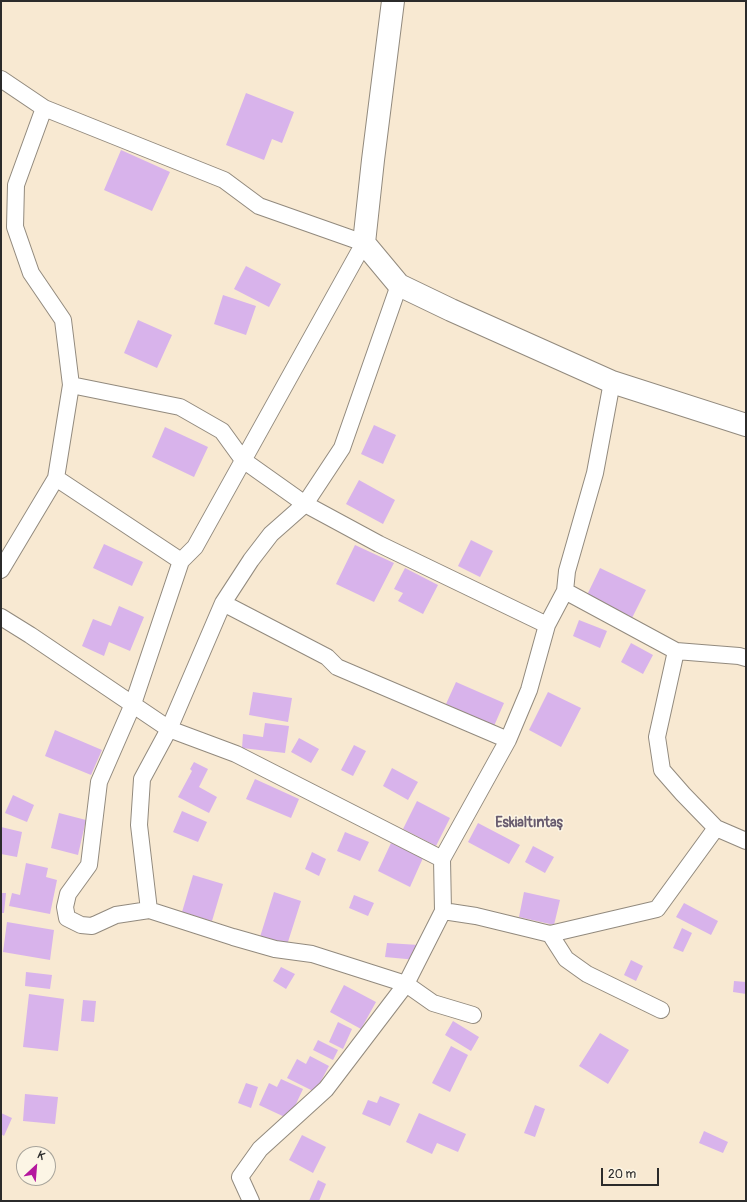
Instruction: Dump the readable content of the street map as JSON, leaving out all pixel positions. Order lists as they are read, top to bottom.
{
  "districts": ["Eskialtıntaş"],
  "scale_bar": "20 m",
  "north": "top right"
}
